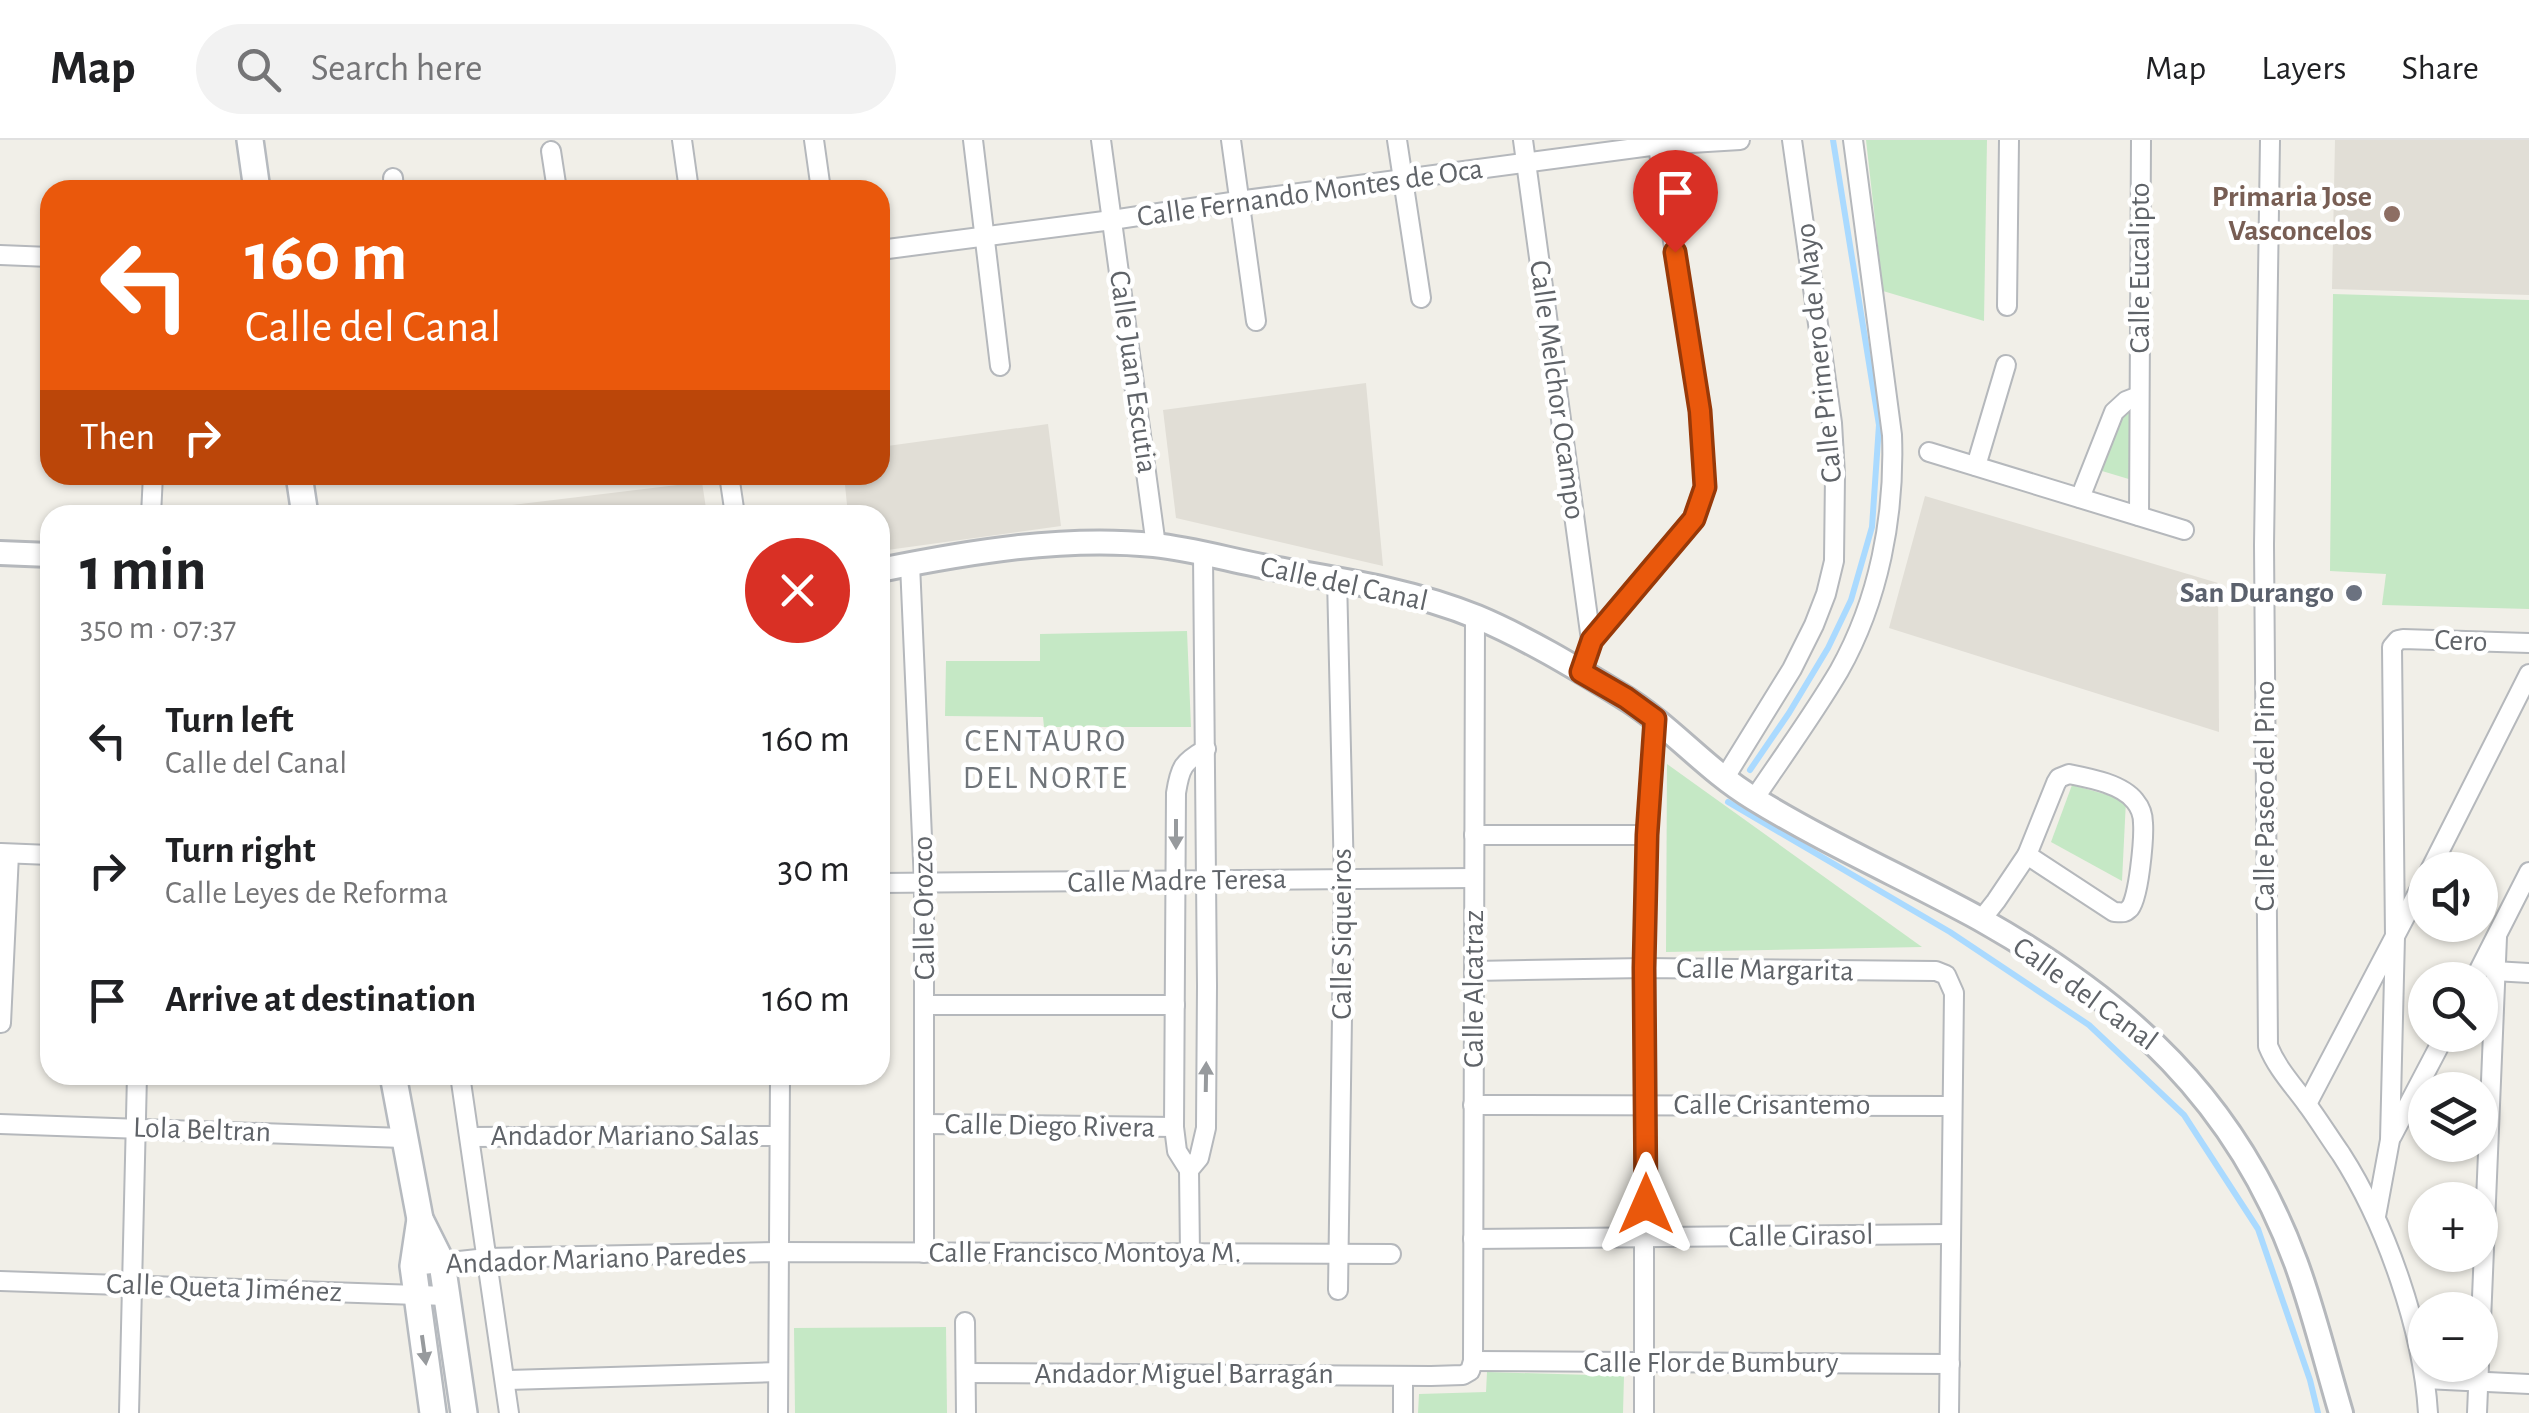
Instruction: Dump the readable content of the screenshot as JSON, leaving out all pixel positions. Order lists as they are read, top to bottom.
{
  "streets": {
    "street": [
      "Calle Fernando Montes de Oca",
      "Calle Eucalipto",
      "Calle Primero de Mayo",
      "Calle Juan Escutia",
      "Calle Melchor Ocampo",
      "Calle del Canal",
      "Cero",
      "Calle Paseo del Pino",
      "Calle Madre Teresa",
      "Calle Orozco",
      "Calle Siqueiros",
      "Calle Margarita",
      "Calle Alcatraz",
      "Calle Crisantemo",
      "Calle Diego Rivera",
      "Lola Beltran",
      "Andador Mariano Salas",
      "Calle Girasol",
      "Calle Francisco Montoya M.",
      "Andador Mariano Paredes",
      "Calle Queta Jiménez",
      "Calle Flor de Bumbury",
      "Andador Miguel Barragán"
    ]
  },
  "crossings": [
    ["Calle Fernando Montes de Oca", "Calle Juan Escutia"],
    ["Calle Fernando Montes de Oca", "Calle Melchor Ocampo"],
    ["Calle Primero de Mayo", "Calle del Canal"],
    ["Calle Juan Escutia", "Calle del Canal"],
    ["Calle del Canal", "Calle Orozco"],
    ["Calle del Canal", "Calle Siqueiros"],
    ["Calle del Canal", "Calle Alcatraz"],
    ["Calle Madre Teresa", "Calle Orozco"],
    ["Calle Madre Teresa", "Calle Siqueiros"],
    ["Calle Madre Teresa", "Calle Alcatraz"],
    ["Calle Orozco", "Calle Diego Rivera"],
    ["Calle Orozco", "Calle Francisco Montoya M."],
    ["Calle Siqueiros", "Calle Francisco Montoya M."],
    ["Calle Margarita", "Calle Alcatraz"],
    ["Calle Margarita", "Calle Crisantemo"],
    ["Calle Alcatraz", "Calle Crisantemo"],
    ["Calle Alcatraz", "Calle Girasol"],
    ["Calle Alcatraz", "Calle Flor de Bumbury"],
    ["Calle Francisco Montoya M.", "Andador Mariano Paredes"],
    ["Calle Flor de Bumbury", "Andador Miguel Barragán"]
  ],
  "districts": ["CENTAURO DEL NORTE"],
  "places": ["Primaria Jose Vasconcelos", "San Durango"],
  "page": {
    "header": "Map",
    "search": "Search here",
    "nav": ["Map", "Layers", "Share"],
    "turn": ["160 m", "Calle del Canal"],
    "then": "Then",
    "heading": ["1 min", "350 m · 07:37"],
    "list": [
      {
        "name": "Turn left",
        "note": "Calle del Canal",
        "value": "160 m"
      },
      {
        "name": "Turn right",
        "note": "Calle Leyes de Reforma",
        "value": "30 m"
      },
      {
        "name": "Arrive at destination",
        "value": "160 m"
      }
    ],
    "map_buttons": ["+", "−"]
  }
}
